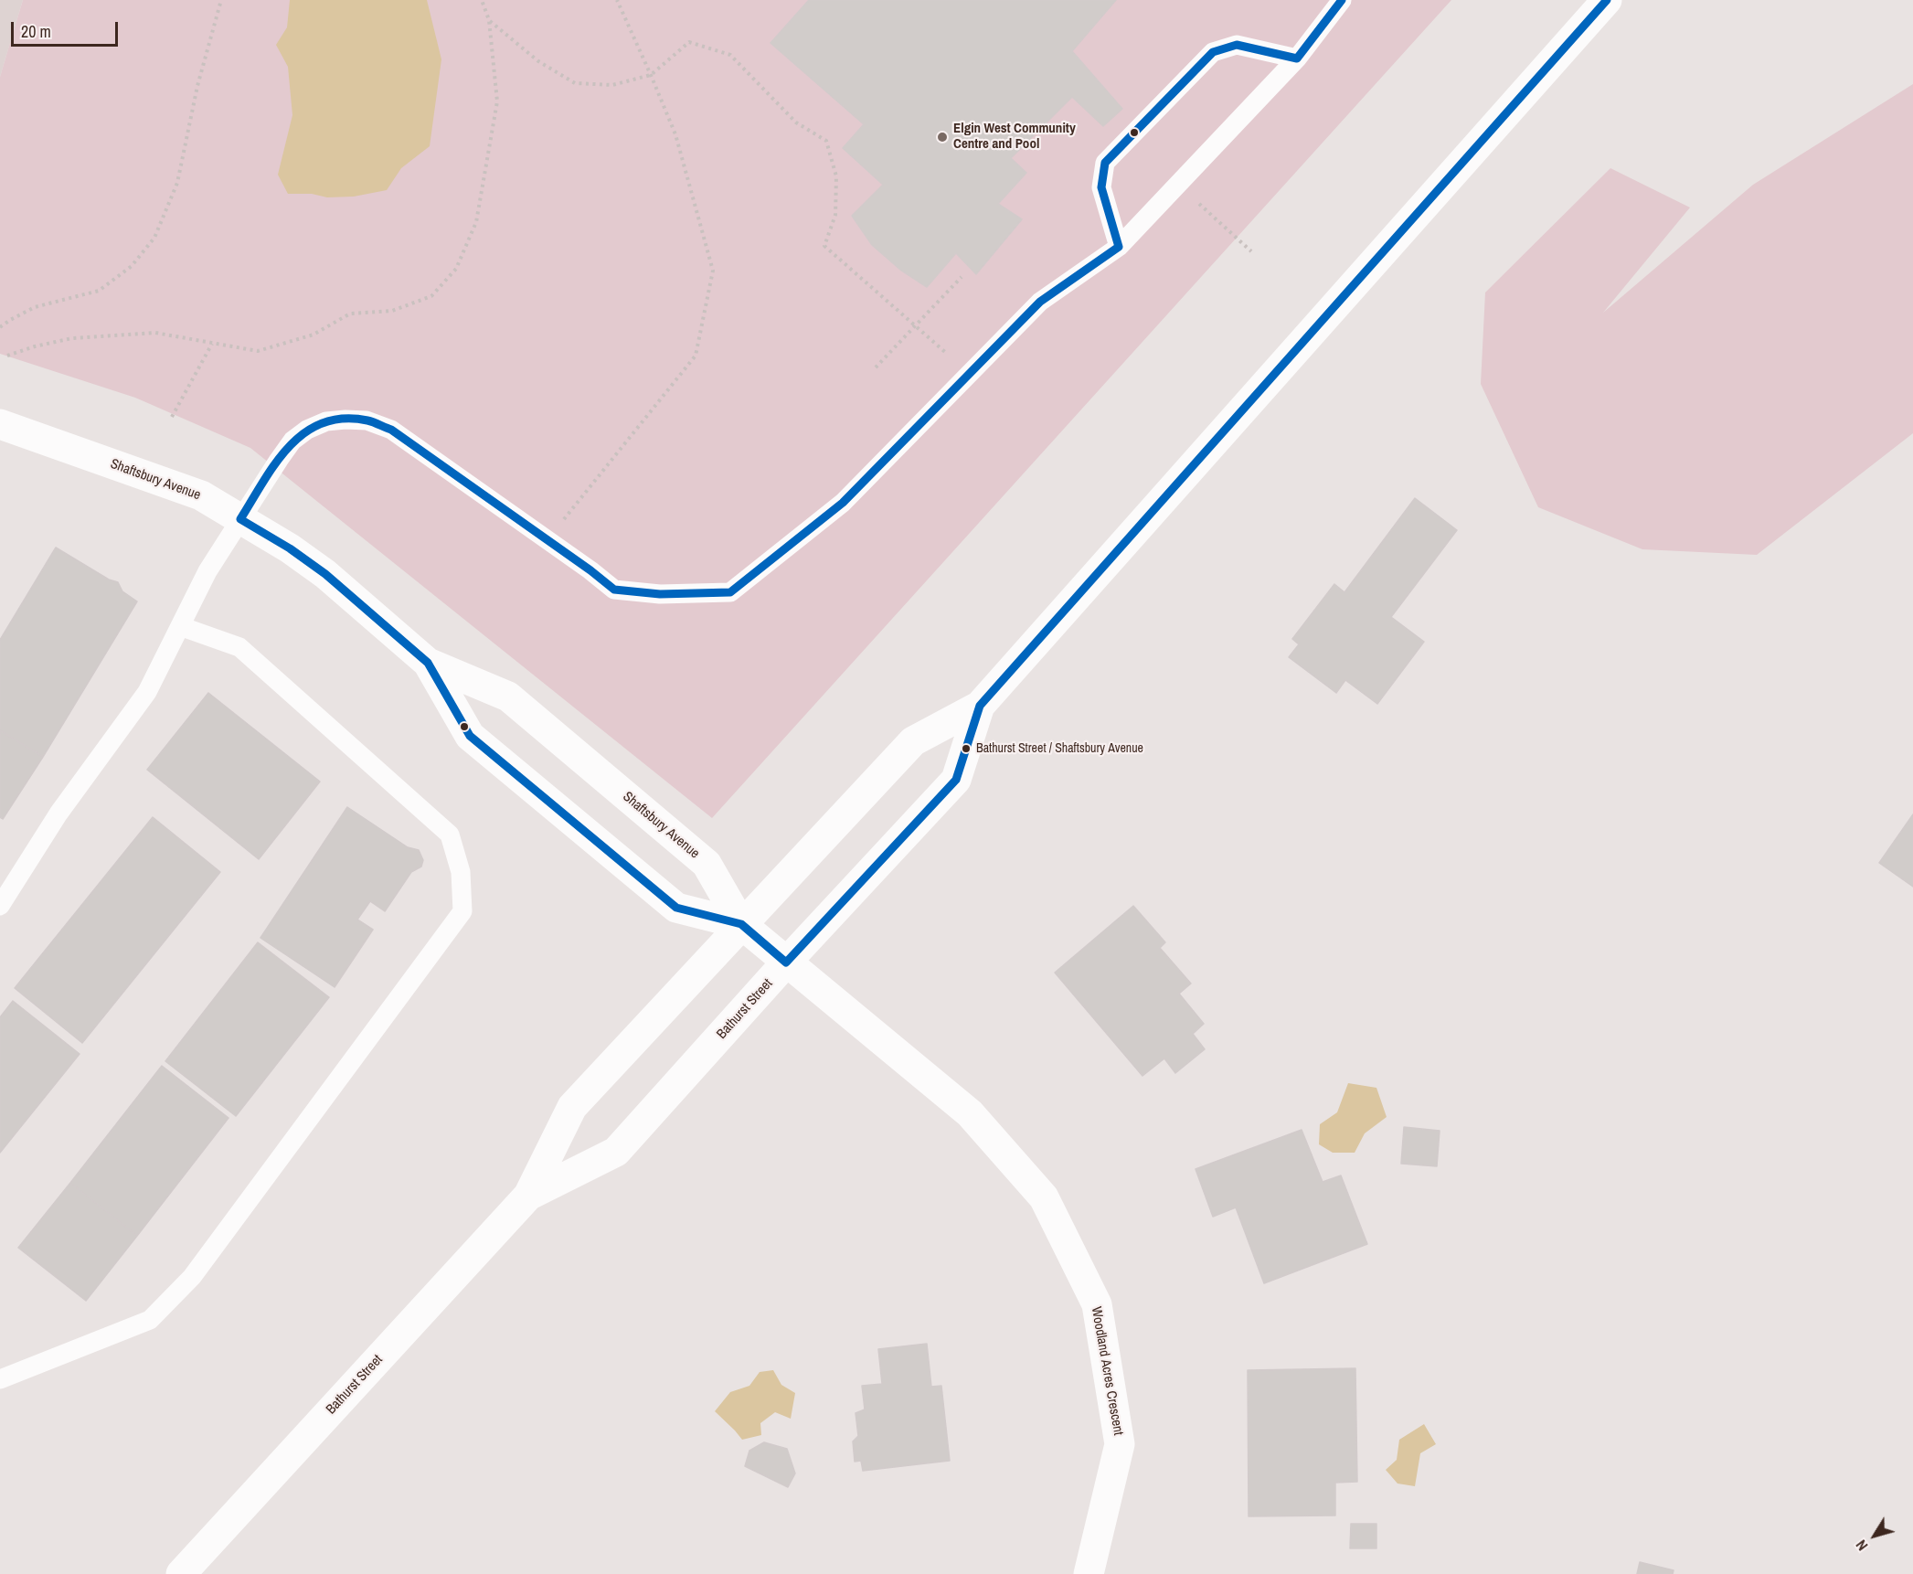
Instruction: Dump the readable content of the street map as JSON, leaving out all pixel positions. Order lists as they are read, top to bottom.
{
  "streets": {
    "main road": ["Shaftsbury Avenue", "Bathurst Street", "Woodland Acres Crescent"]
  },
  "crossings": [
    ["Shaftsbury Avenue", "Bathurst Street"],
    ["Shaftsbury Avenue", "Woodland Acres Crescent"],
    ["Bathurst Street", "Woodland Acres Crescent"]
  ],
  "places": ["Elgin West Community Centre and Pool", "Bathurst Street / Shaftsbury Avenue"],
  "scale_bar": "20 m",
  "north": "bottom left"
}
